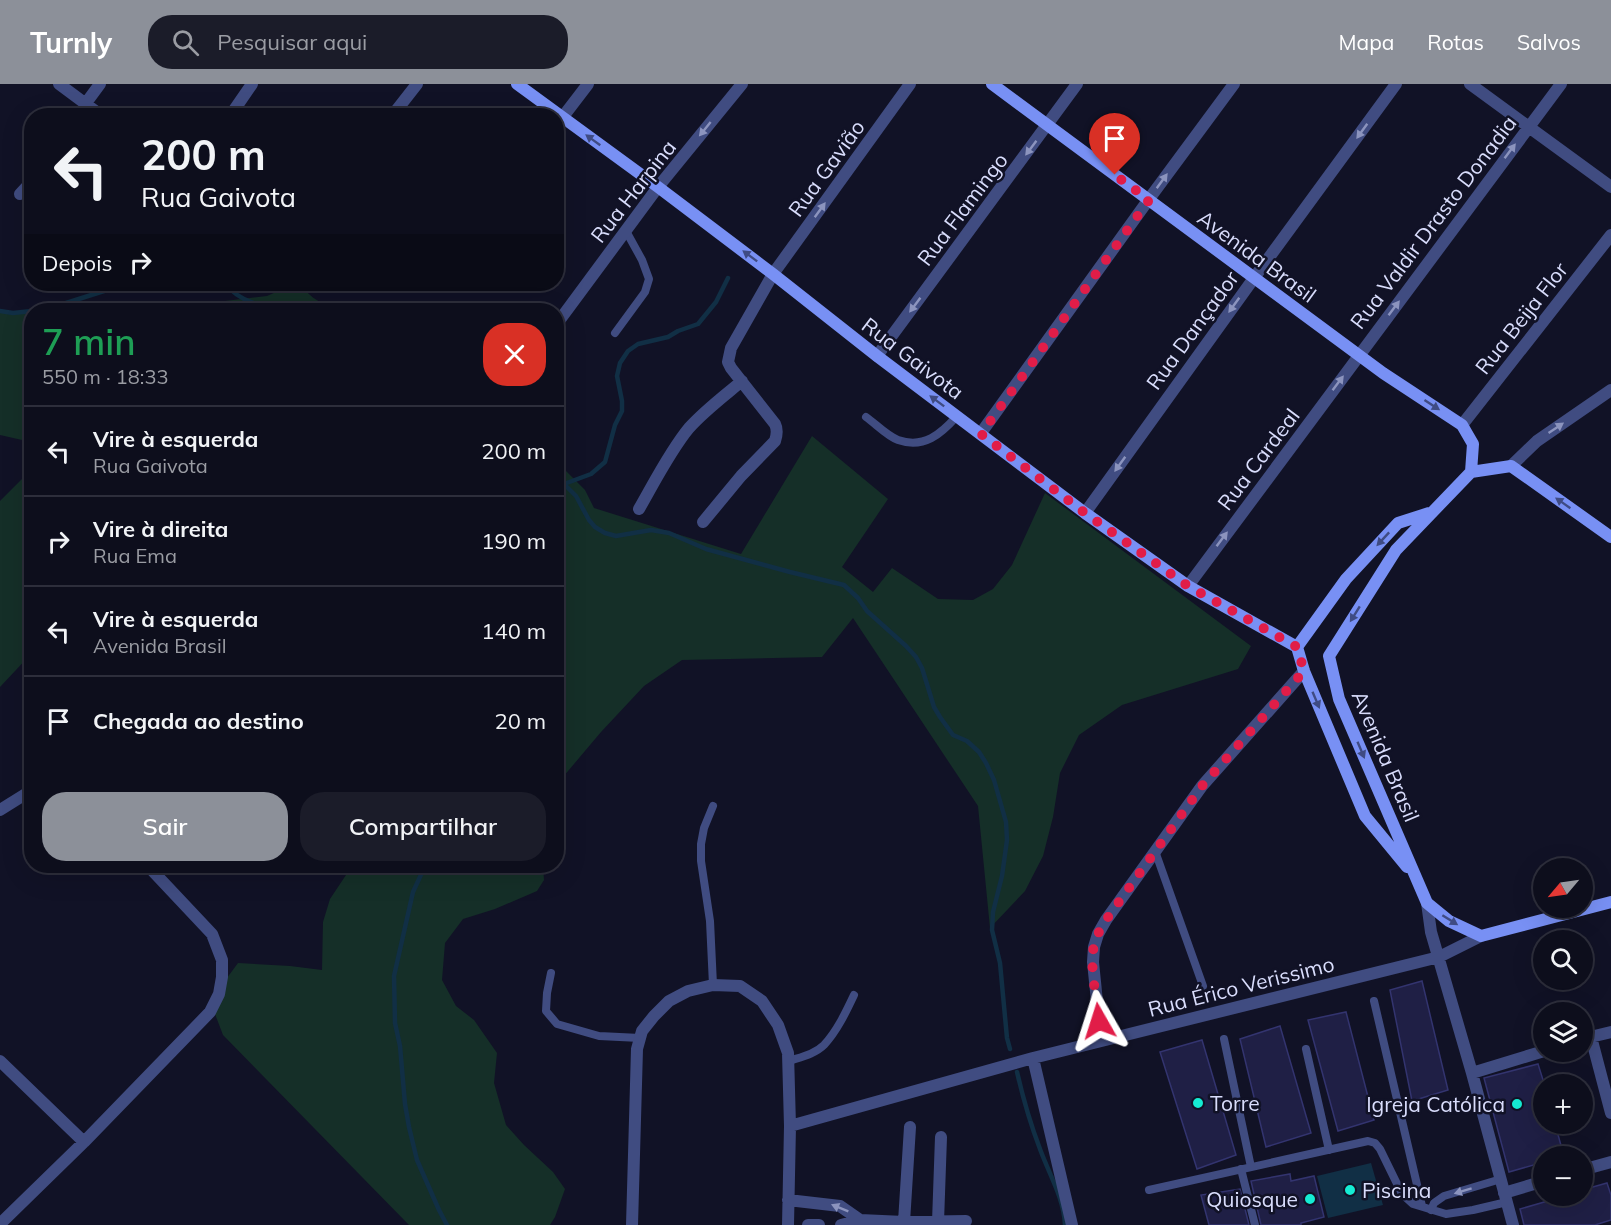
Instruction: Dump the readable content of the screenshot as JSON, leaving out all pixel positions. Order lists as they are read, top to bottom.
{
  "streets": {
    "street": [
      "Rua Gavião",
      "Rua Harpina",
      "Rua Flamingo",
      "Rua Valdir Drasto Donadia",
      "Avenida Brasil",
      "Rua Beija Flor",
      "Rua Dançador",
      "Rua Gaivota",
      "Rua Cardeal",
      "Rua Érico Verissimo"
    ]
  },
  "crossings": [
    ["Rua Gavião", "Rua Gaivota"],
    ["Rua Harpina", "Rua Gaivota"],
    ["Rua Flamingo", "Avenida Brasil"],
    ["Rua Flamingo", "Rua Gaivota"],
    ["Rua Valdir Drasto Donadia", "Avenida Brasil"],
    ["Rua Valdir Drasto Donadia", "Rua Cardeal"],
    ["Avenida Brasil", "Rua Beija Flor"],
    ["Avenida Brasil", "Rua Dançador"],
    ["Avenida Brasil", "Rua Cardeal"],
    ["Avenida Brasil", "Rua Érico Verissimo"],
    ["Rua Dançador", "Rua Gaivota"],
    ["Rua Gaivota", "Rua Cardeal"]
  ],
  "one_way": [
    "Rua Gavião",
    "Rua Harpina",
    "Rua Flamingo",
    "Rua Valdir Drasto Donadia",
    "Rua Dançador",
    "Rua Gaivota",
    "Rua Cardeal"
  ],
  "places": [
    "Torre",
    "Igreja Católica",
    "Piscina",
    "Quiosque"
  ],
  "north": "bottom left",
  "page": {
    "header": "Turnly",
    "search": "Pesquisar aqui",
    "nav": ["Mapa", "Rotas", "Salvos"],
    "turn": ["200 m", "Rua Gaivota"],
    "then": "Depois",
    "heading": ["7 min", "550 m · 18:33"],
    "list": [
      {
        "name": "Vire à esquerda",
        "note": "Rua Gaivota",
        "value": "200 m"
      },
      {
        "name": "Vire à direita",
        "note": "Rua Ema",
        "value": "190 m"
      },
      {
        "name": "Vire à esquerda",
        "note": "Avenida Brasil",
        "value": "140 m"
      },
      {
        "name": "Chegada ao destino",
        "value": "20 m"
      }
    ],
    "buttons": ["Sair", "Compartilhar"],
    "map_buttons": ["+", "−"]
  }
}
